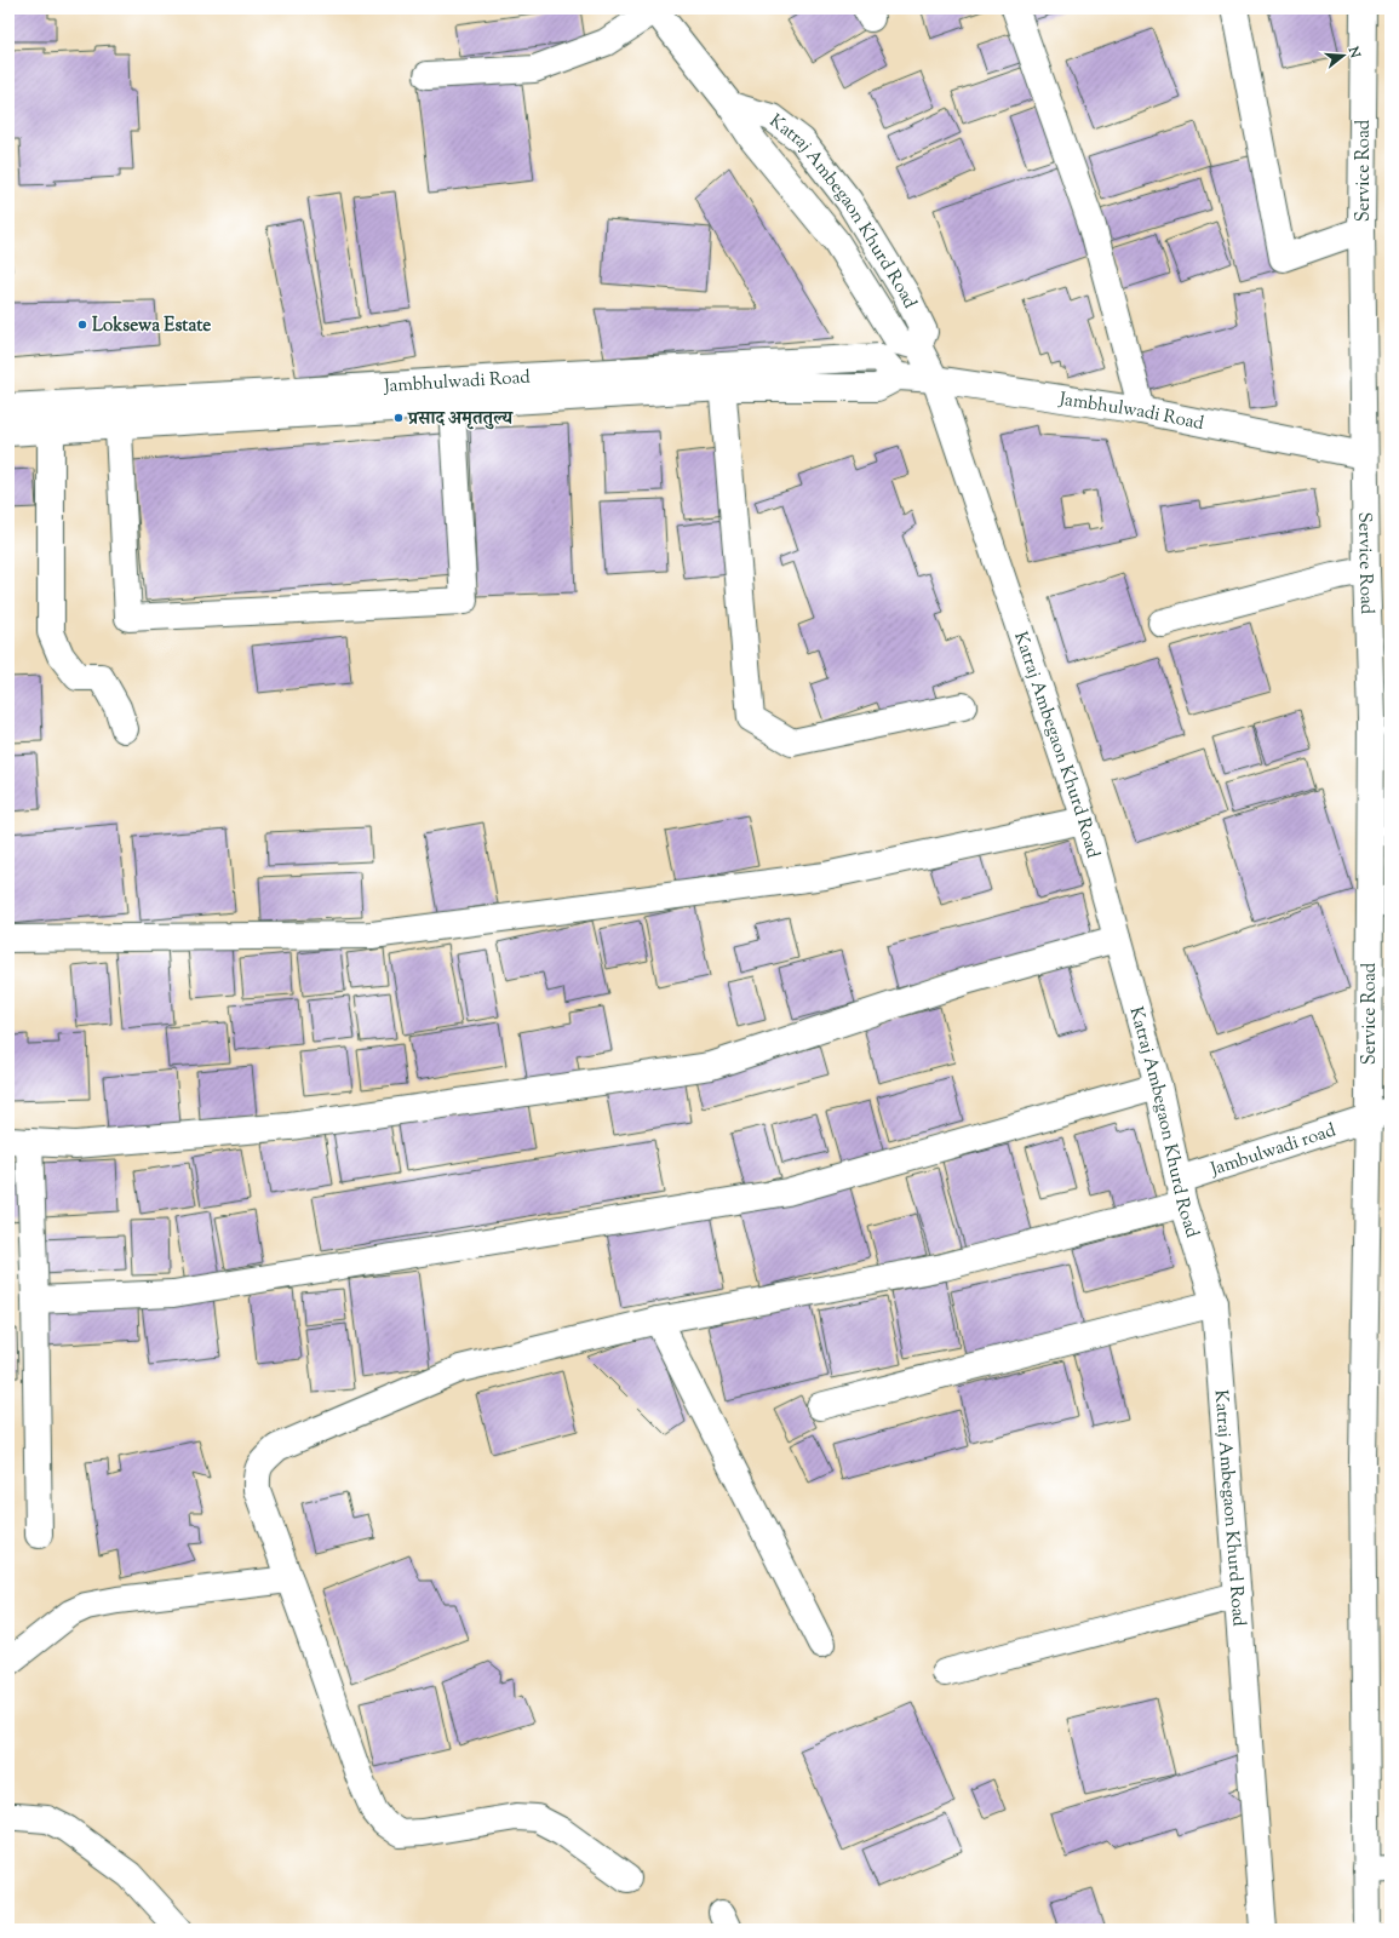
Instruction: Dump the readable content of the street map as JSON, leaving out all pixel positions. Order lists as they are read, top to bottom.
{
  "streets": {
    "street": [
      "Service Road",
      "Katraj Ambegaon Khurd Road",
      "Jambhulwadi Road",
      "Jambulwadi road"
    ]
  },
  "crossings": [
    ["Service Road", "Jambhulwadi Road"],
    ["Service Road", "Jambulwadi road"],
    ["Katraj Ambegaon Khurd Road", "Jambhulwadi Road"],
    ["Katraj Ambegaon Khurd Road", "Jambulwadi road"]
  ],
  "places": ["Loksewa Estate", "प्रसाद अमृततुल्य"],
  "north": "right"
}
